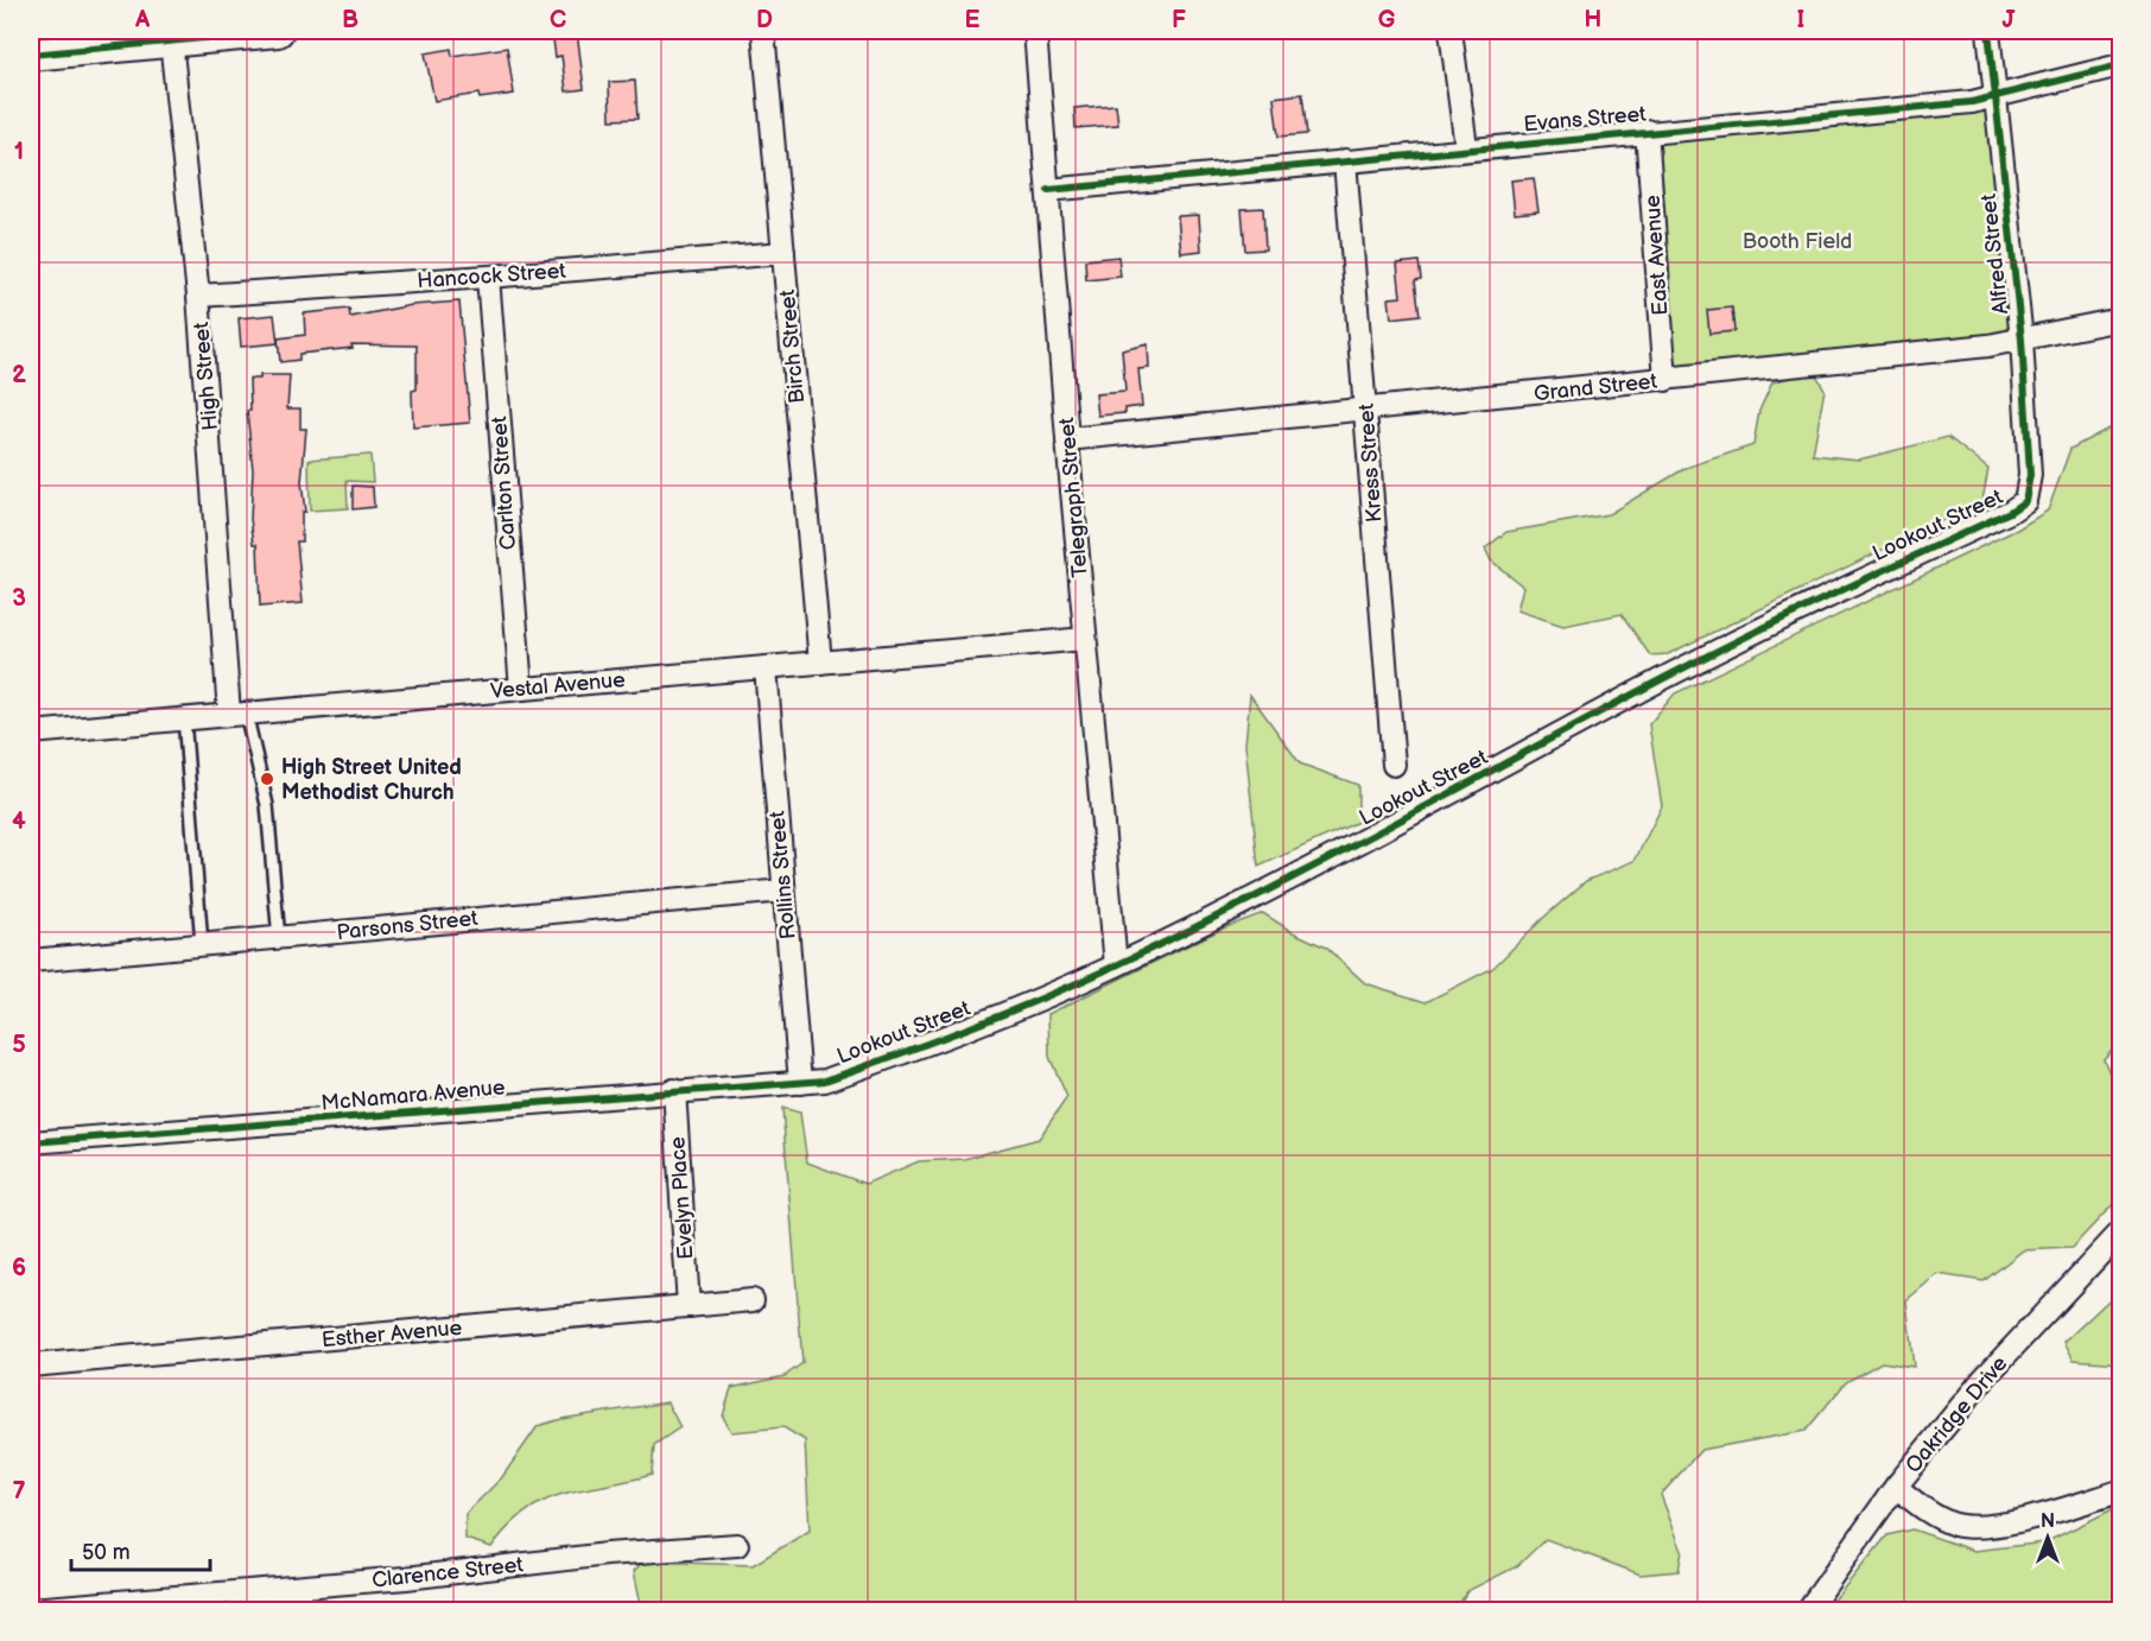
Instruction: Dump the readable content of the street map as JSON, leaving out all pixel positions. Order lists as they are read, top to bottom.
{
  "streets": {
    "street": [
      "Evans Street",
      "Alfred Street",
      "East Avenue",
      "Hancock Street",
      "Birch Street",
      "High Street",
      "Grand Street",
      "Kress Street",
      "Carlton Street",
      "Telegraph Street",
      "Lookout Street",
      "Vestal Avenue",
      "Rollins Street",
      "Parsons Street",
      "McNamara Avenue",
      "Evelyn Place",
      "Esther Avenue",
      "Oakridge Drive",
      "Clarence Street"
    ]
  },
  "crossings": [
    ["Evans Street", "Alfred Street"],
    ["Evans Street", "East Avenue"],
    ["Evans Street", "Kress Street"],
    ["Evans Street", "Telegraph Street"],
    ["Alfred Street", "Grand Street"],
    ["Alfred Street", "Lookout Street"],
    ["East Avenue", "Grand Street"],
    ["Hancock Street", "Birch Street"],
    ["Hancock Street", "High Street"],
    ["Hancock Street", "Carlton Street"],
    ["Birch Street", "Vestal Avenue"],
    ["High Street", "Vestal Avenue"],
    ["Grand Street", "Kress Street"],
    ["Grand Street", "Telegraph Street"],
    ["Carlton Street", "Vestal Avenue"],
    ["Telegraph Street", "Lookout Street"],
    ["Telegraph Street", "Vestal Avenue"],
    ["Lookout Street", "Rollins Street"],
    ["Lookout Street", "McNamara Avenue"],
    ["Vestal Avenue", "Rollins Street"],
    ["Rollins Street", "Parsons Street"],
    ["Rollins Street", "McNamara Avenue"],
    ["McNamara Avenue", "Evelyn Place"],
    ["Evelyn Place", "Esther Avenue"]
  ],
  "parks": ["Booth Field"],
  "places": ["High Street United Methodist Church"],
  "scale_bar": "50 m",
  "north": "top",
  "grid": {
    "columns": [
      "A",
      "B",
      "C",
      "D",
      "E",
      "F",
      "G",
      "H",
      "I",
      "J"
    ],
    "rows": [
      "1",
      "2",
      "3",
      "4",
      "5",
      "6",
      "7"
    ]
  }
}
